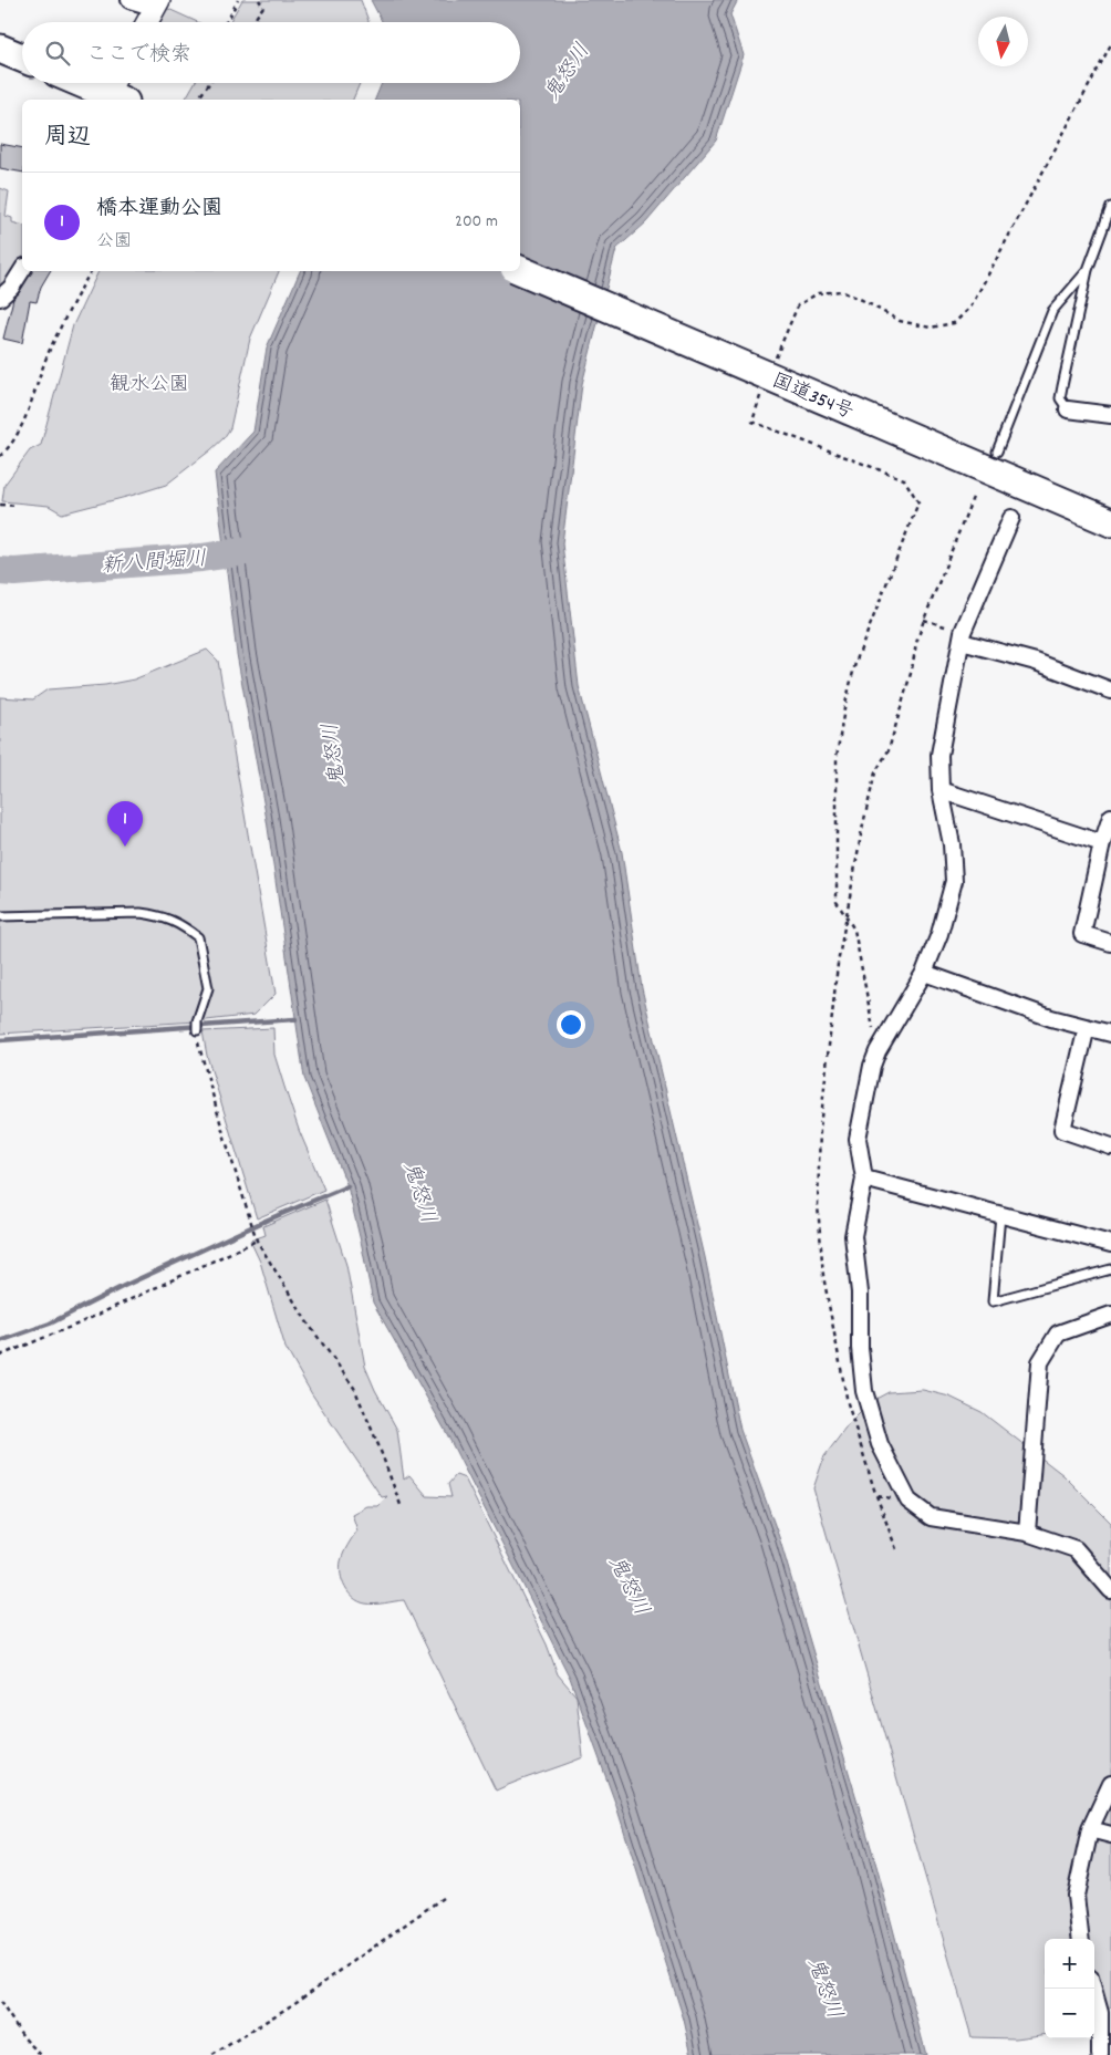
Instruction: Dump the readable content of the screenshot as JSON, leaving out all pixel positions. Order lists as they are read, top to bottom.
{
  "streets": {
    "highway": ["国道354号"]
  },
  "water": ["鬼怒川", "新八間堀川"],
  "parks": ["観水公園"],
  "north": "bottom",
  "page": {
    "search": "ここで検索",
    "heading": "周辺",
    "list": [
      {
        "mark": "1",
        "name": "橋本運動公園",
        "note": "公園",
        "value": "200 m"
      }
    ],
    "pins": "1",
    "map_buttons": ["+", "−"]
  }
}
